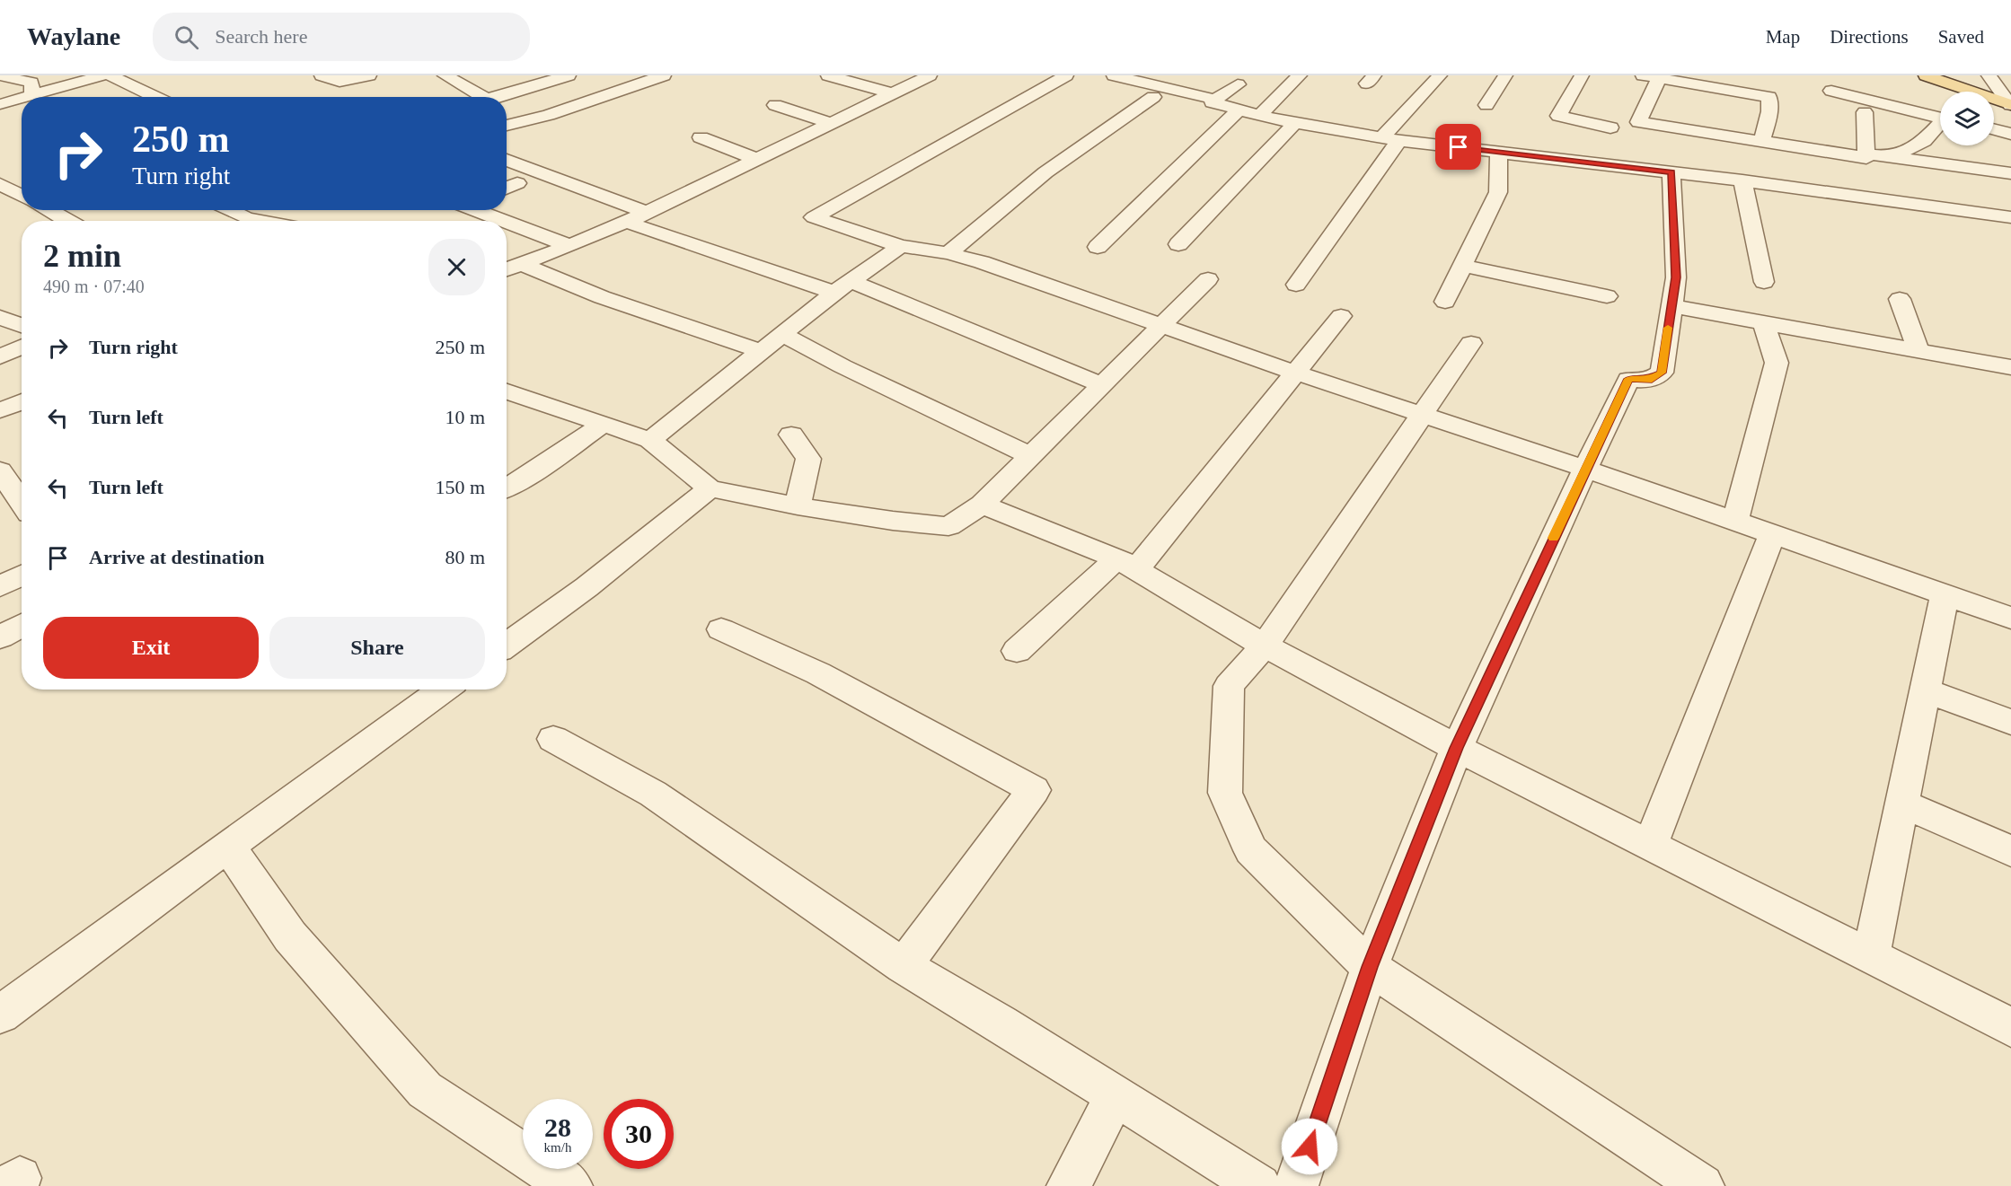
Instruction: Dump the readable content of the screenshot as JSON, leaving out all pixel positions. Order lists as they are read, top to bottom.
{
  "page": {
    "header": "Waylane",
    "search": "Search here",
    "nav": ["Map", "Directions", "Saved"],
    "turn": ["250 m", "Turn right"],
    "heading": ["2 min", "490 m · 07:40"],
    "list": [
      {
        "name": "Turn right",
        "value": "250 m"
      },
      {
        "name": "Turn left",
        "value": "10 m"
      },
      {
        "name": "Turn left",
        "value": "150 m"
      },
      {
        "name": "Arrive at destination",
        "value": "80 m"
      }
    ],
    "buttons": ["Exit", "Share"],
    "speed": "28 km/h",
    "limit": "30"
  }
}
